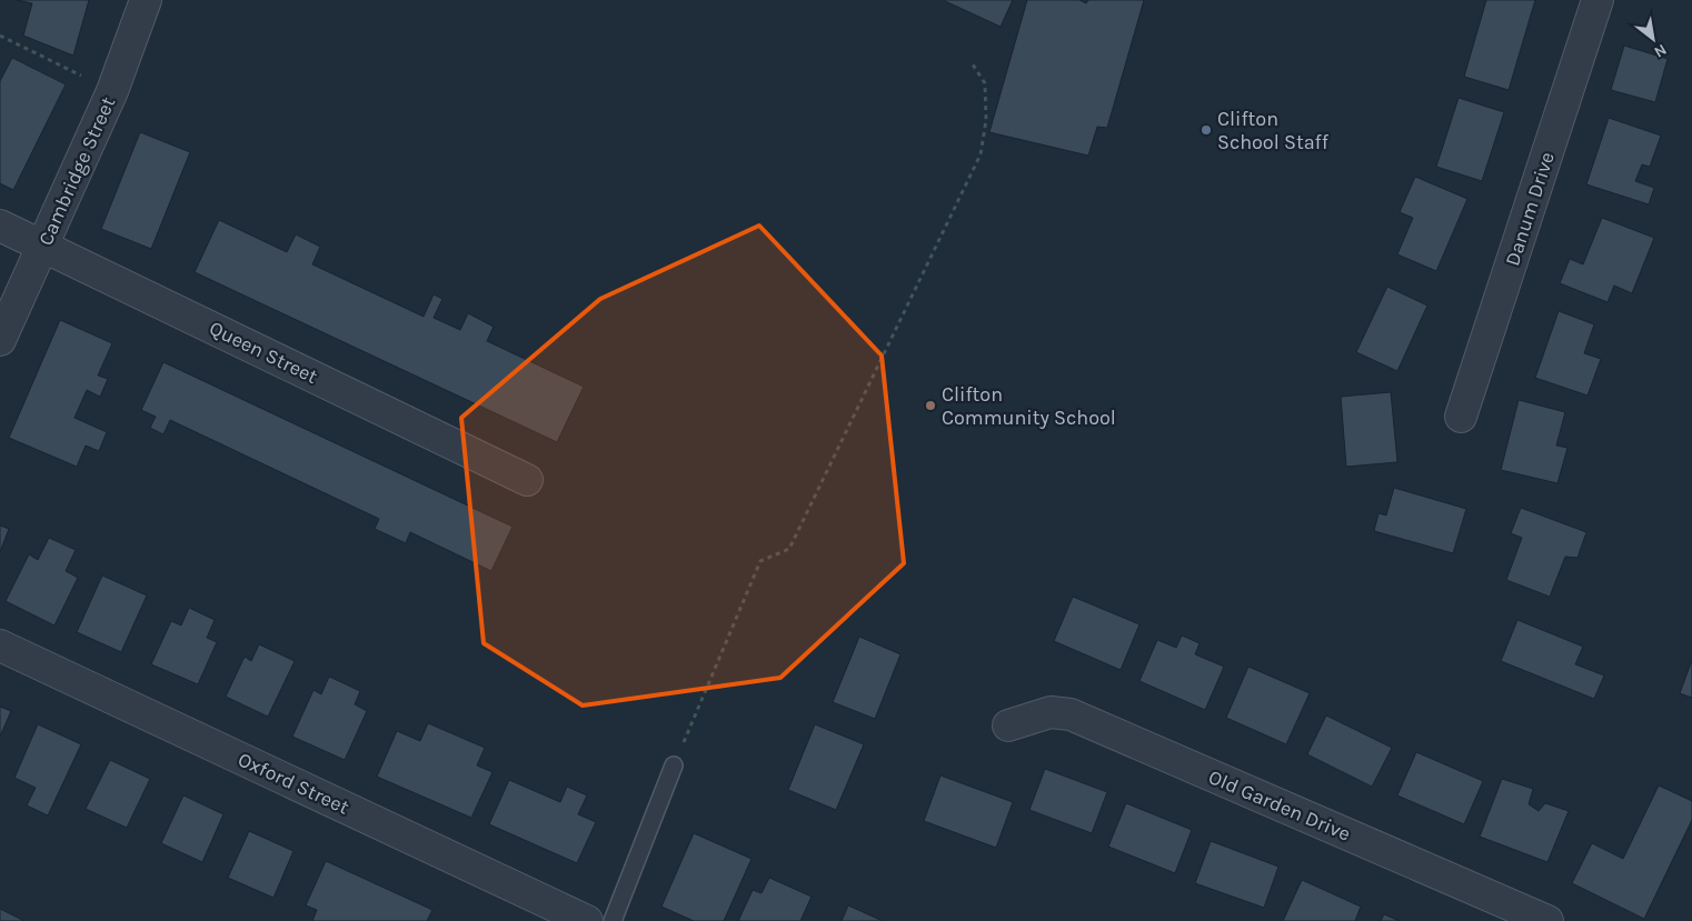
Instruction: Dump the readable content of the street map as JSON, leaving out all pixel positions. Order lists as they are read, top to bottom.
{
  "streets": {
    "street": [
      "Cambridge Street",
      "Danum Drive",
      "Queen Street",
      "Oxford Street",
      "Old Garden Drive"
    ]
  },
  "crossings": [
    ["Cambridge Street", "Queen Street"]
  ],
  "places": ["Clifton School Staff", "Clifton Community School"],
  "north": "bottom right"
}
